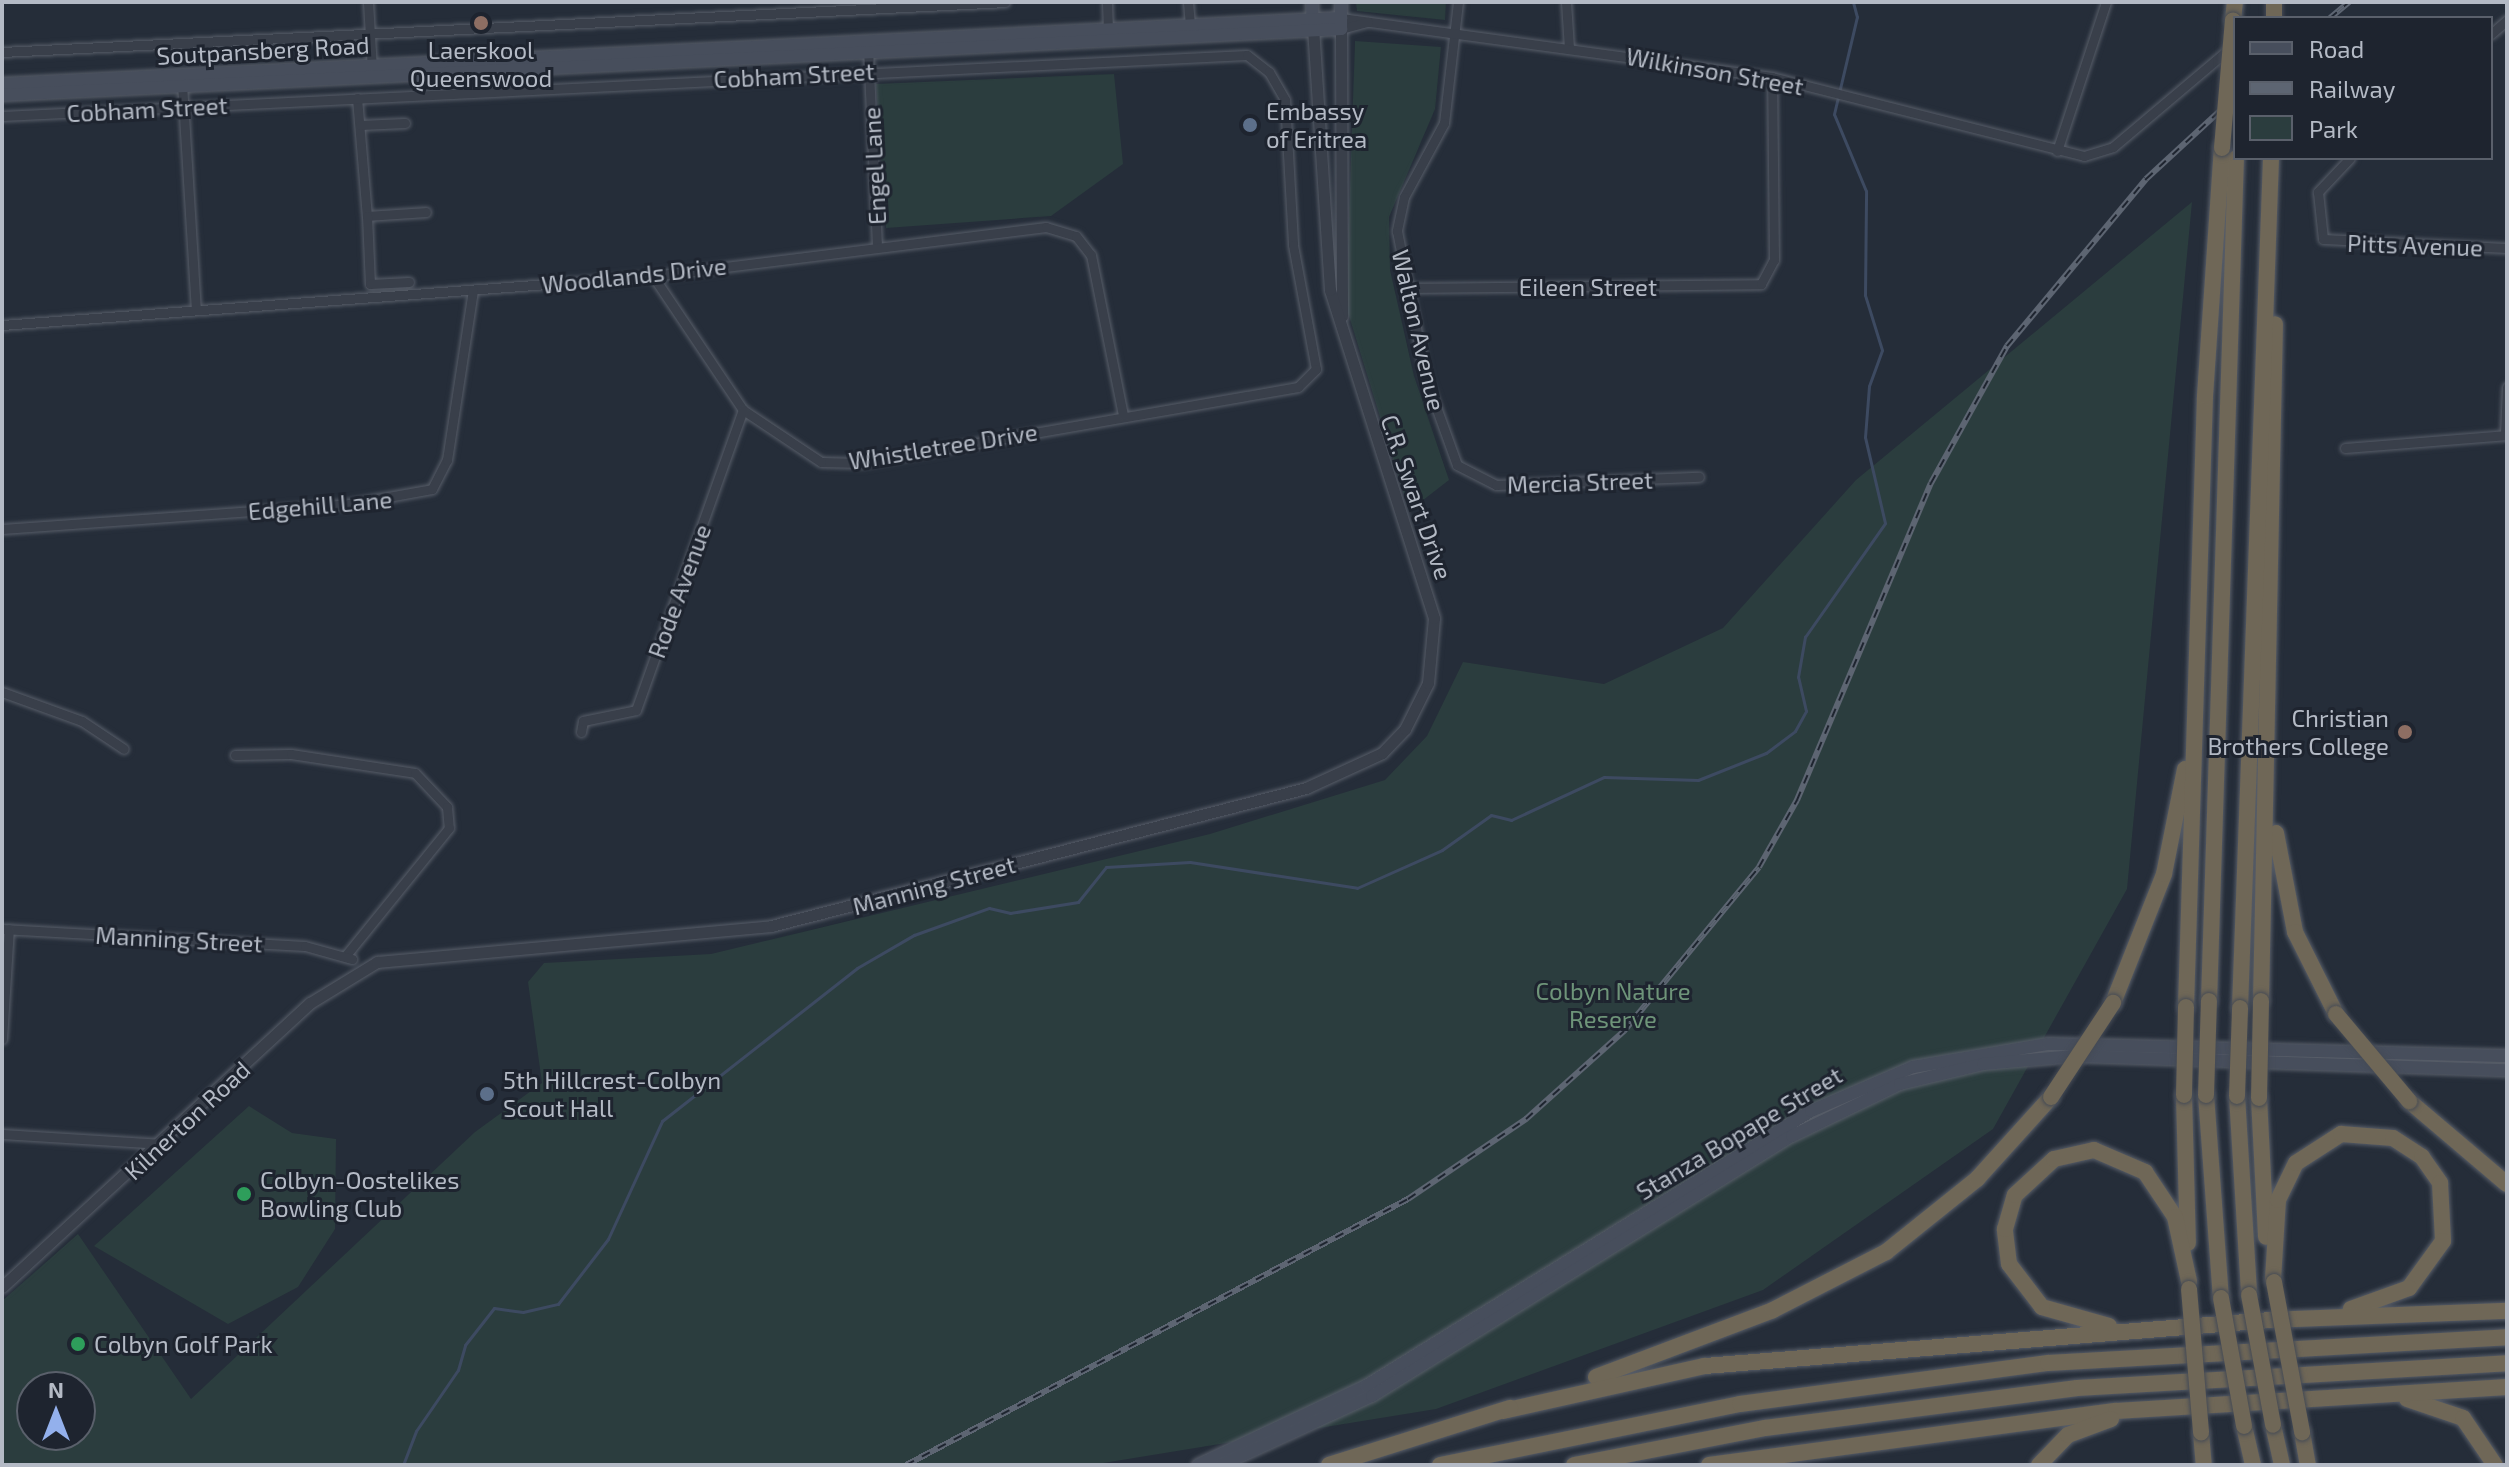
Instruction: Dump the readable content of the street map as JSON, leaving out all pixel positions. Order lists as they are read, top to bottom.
{
  "streets": {
    "main road": ["Soutpansberg Road", "C.R. Swart Drive", "Stanza Bopape Street"],
    "street": [
      "Wilkinson Street",
      "Cobham Street",
      "Engel Lane",
      "Pitts Avenue",
      "Woodlands Drive",
      "Eileen Street",
      "Walton Avenue",
      "Whistletree Drive",
      "Mercia Street",
      "Edgehill Lane",
      "Rode Avenue",
      "Manning Street",
      "Kilnerton Road"
    ]
  },
  "crossings": [
    ["Soutpansberg Road", "Wilkinson Street"],
    ["Soutpansberg Road", "Engel Lane"],
    ["Soutpansberg Road", "C.R. Swart Drive"],
    ["Wilkinson Street", "Eileen Street"],
    ["Wilkinson Street", "Walton Avenue"],
    ["Wilkinson Street", "C.R. Swart Drive"],
    ["Cobham Street", "Engel Lane"],
    ["Cobham Street", "Whistletree Drive"],
    ["Engel Lane", "Woodlands Drive"],
    ["Woodlands Drive", "Whistletree Drive"],
    ["Woodlands Drive", "Edgehill Lane"],
    ["Eileen Street", "Walton Avenue"],
    ["Walton Avenue", "Mercia Street"],
    ["Whistletree Drive", "Rode Avenue"],
    ["C.R. Swart Drive", "Manning Street"],
    ["Manning Street", "Kilnerton Road"]
  ],
  "parks": ["Colbyn Nature Reserve"],
  "places": [
    "Laerskool Queenswood",
    "Embassy of Eritrea",
    "Christian Brothers College",
    "5th Hillcrest-Colbyn Scout Hall",
    "Colbyn-Oostelikes Bowling Club",
    "Colbyn Golf Park"
  ],
  "legend": ["Road", "Railway", "Park"],
  "north": "top"
}
